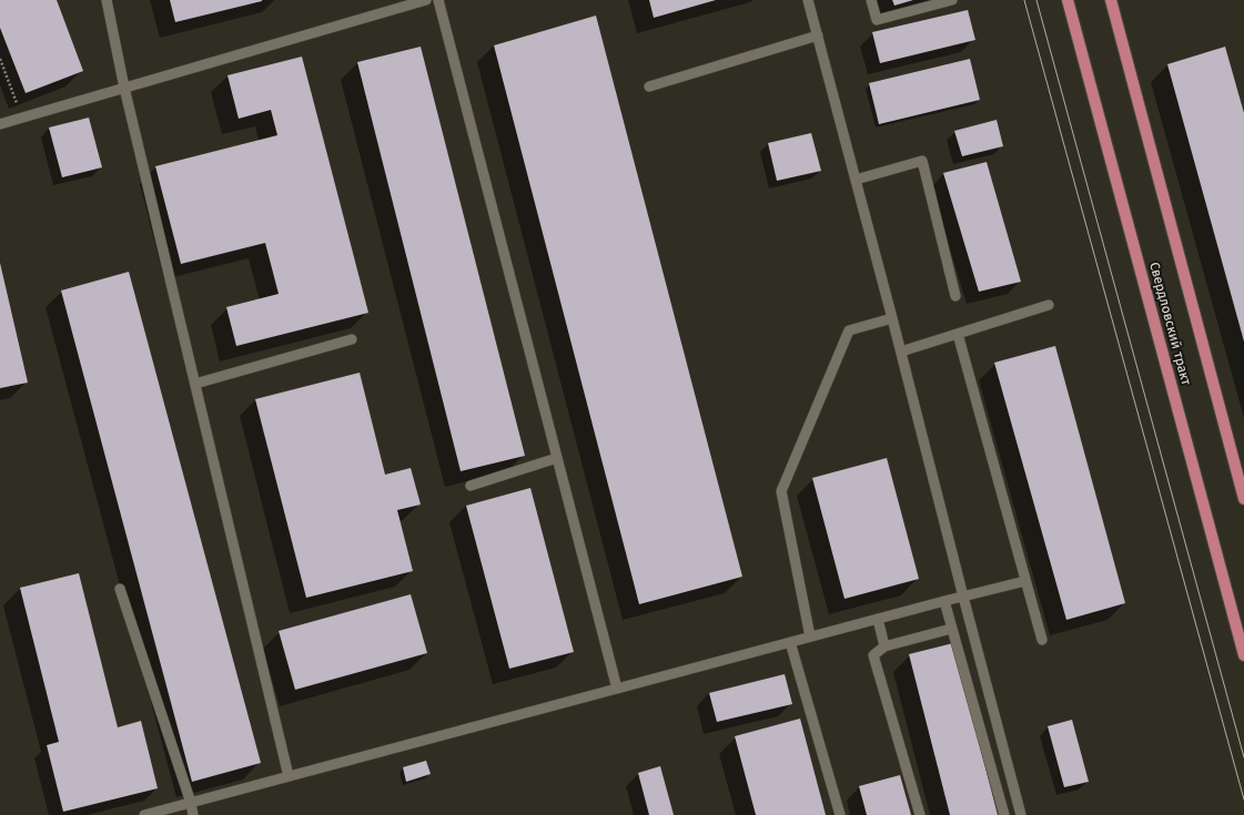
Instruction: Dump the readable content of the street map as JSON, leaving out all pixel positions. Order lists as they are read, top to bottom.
{
  "streets": {
    "main road": ["Свердловский тракт"]
  }
}
